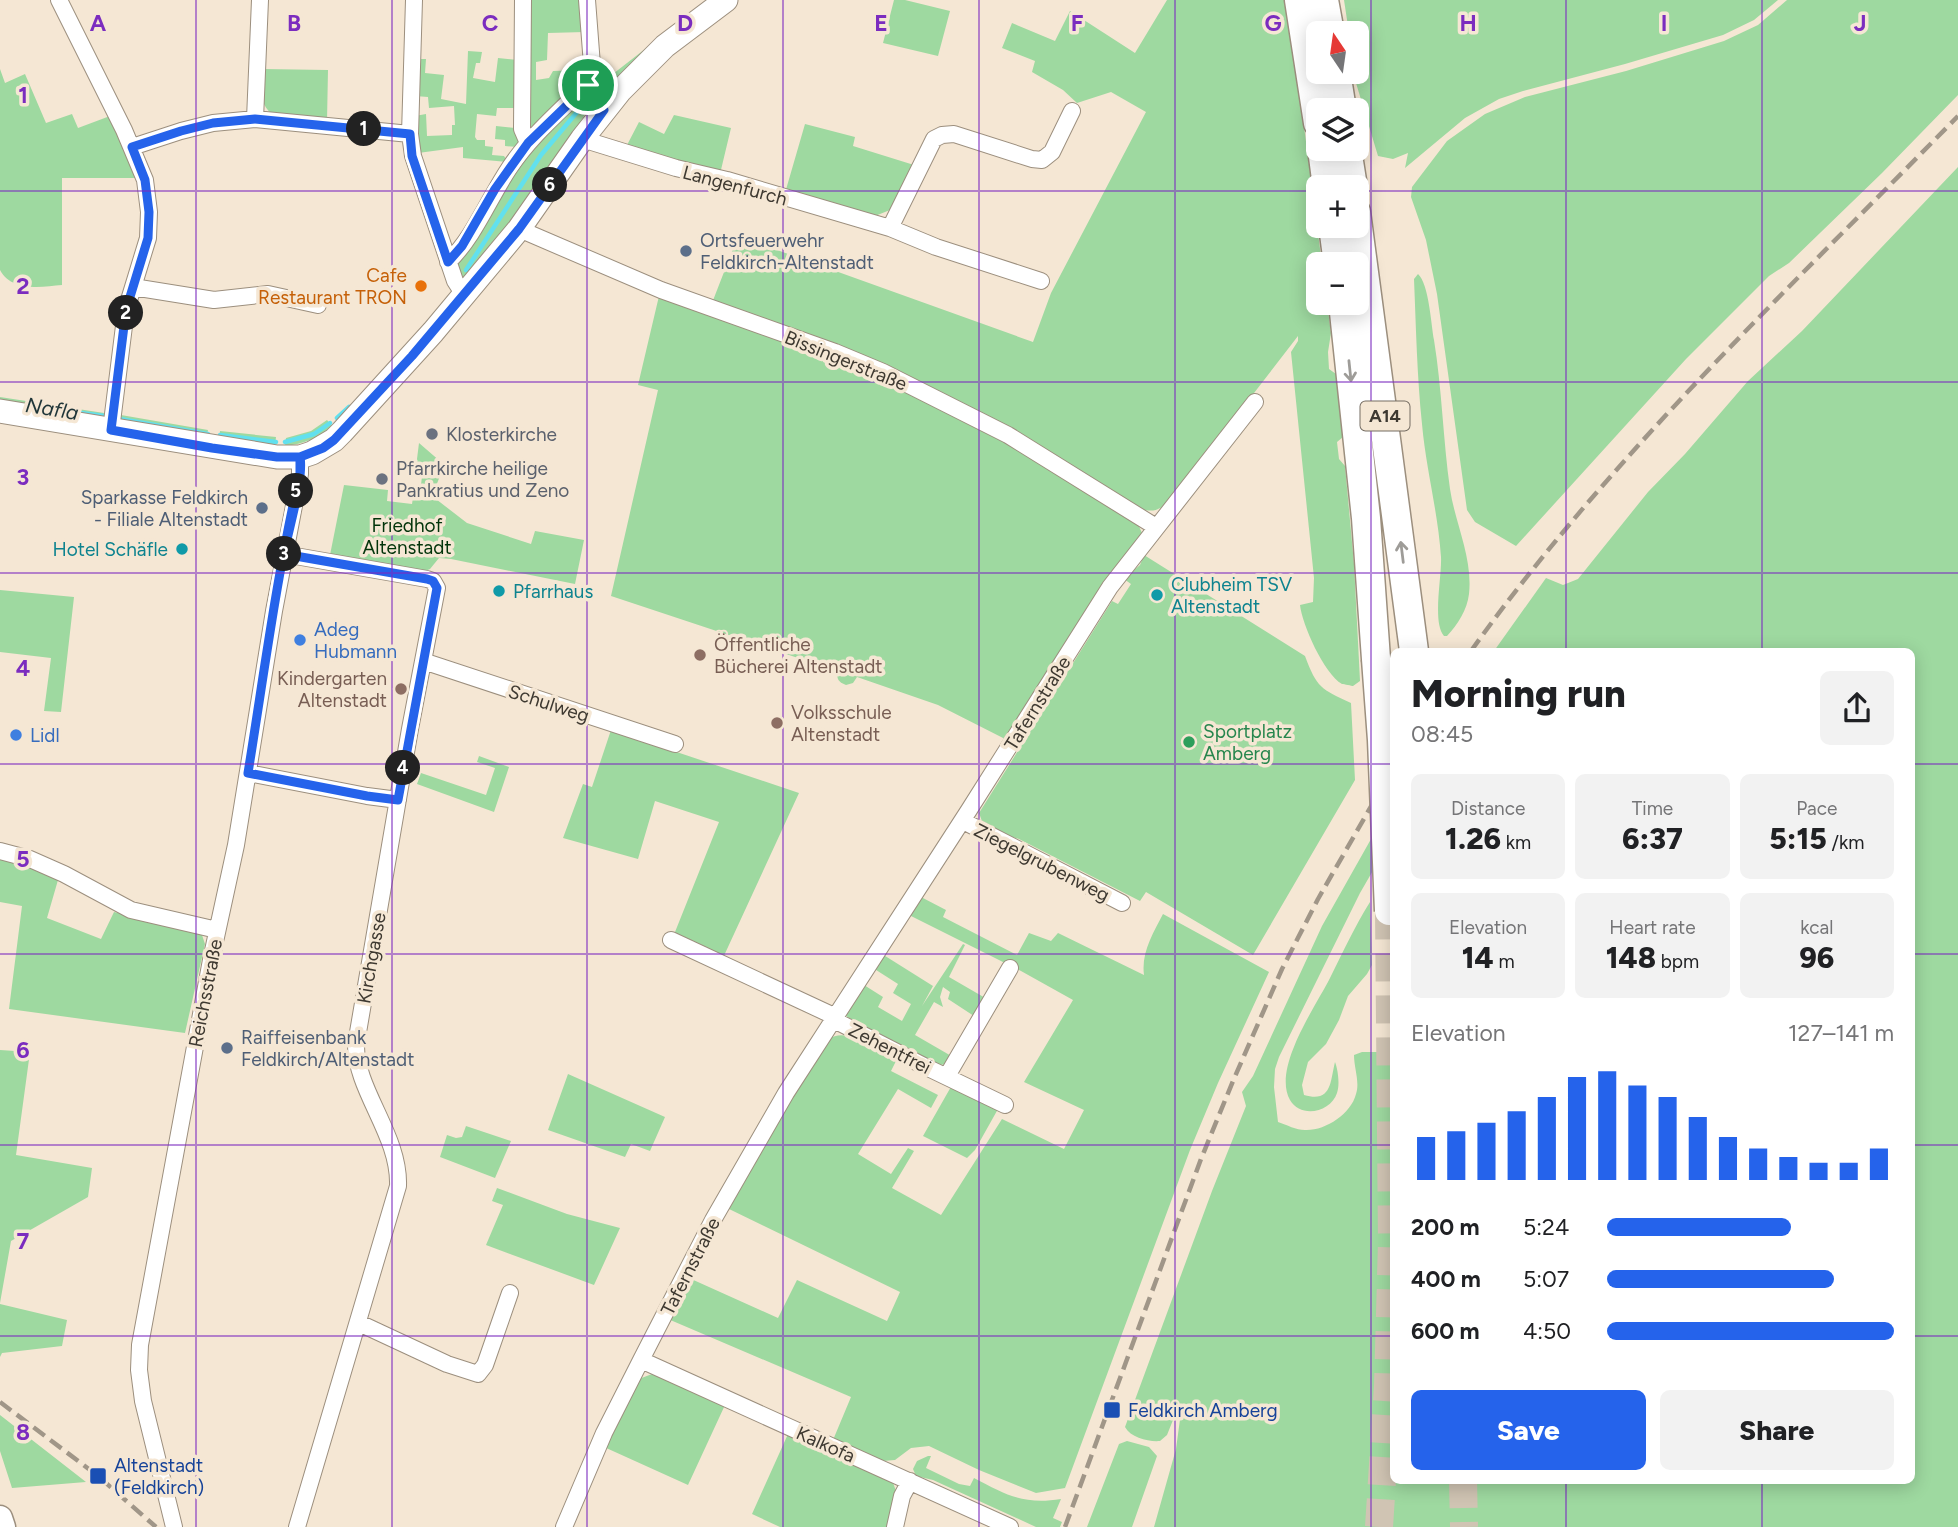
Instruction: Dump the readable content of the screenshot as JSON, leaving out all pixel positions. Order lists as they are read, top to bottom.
{
  "streets": {
    "highway": ["A14"],
    "street": [
      "Langenfurch",
      "Bissingerstraße",
      "Schulweg",
      "Tafernstraße",
      "Ziegelgrubenweg",
      "Kirchgasse",
      "Reichsstraße",
      "Zehentfrei",
      "Kalkofa"
    ]
  },
  "crossings": [
    ["Bissingerstraße", "Tafernstraße"],
    ["Schulweg", "Kirchgasse"],
    ["Tafernstraße", "Ziegelgrubenweg"],
    ["Tafernstraße", "Zehentfrei"],
    ["Tafernstraße", "Kalkofa"],
    ["Kirchgasse", "Reichsstraße"]
  ],
  "water": ["Nafla"],
  "parks": ["Friedhof Altenstadt"],
  "places": {
    "other": [
      "Ortsfeuerwehr Feldkirch-Altenstadt",
      "Cafe Restaurant TRON",
      "Klosterkirche",
      "Pfarrkirche heilige Pankratius und Zeno",
      "Sparkasse Feldkirch - Filiale Altenstadt",
      "Hotel Schäfle",
      "Pfarrhaus",
      "Clubheim TSV Altenstadt",
      "Adeg Hubmann",
      "Öffentliche Bücherei Altenstadt",
      "Kindergarten Altenstadt",
      "Volksschule Altenstadt",
      "Lidl",
      "Sportplatz Amberg",
      "Raiffeisenbank Feldkirch/Altenstadt"
    ],
    "transit": ["Feldkirch Amberg", "Altenstadt (Feldkirch)"]
  },
  "north": "top",
  "page": {
    "map_buttons": ["+", "−"],
    "pins": [
      "1",
      "6",
      "2",
      "5",
      "3",
      "4"
    ],
    "heading": ["Morning run", "08:45"],
    "stats": [
      ["Distance", "1.26 km"],
      ["Time", "6:37"],
      ["Pace", "5:15 /km"],
      ["Elevation", "14 m"],
      ["Heart rate", "148 bpm"],
      ["kcal", "96"]
    ],
    "chart": ["Elevation", "127–141 m"],
    "list": [
      {
        "name": "200 m",
        "note": "5:24"
      },
      {
        "name": "400 m",
        "note": "5:07"
      },
      {
        "name": "600 m",
        "note": "4:50"
      }
    ],
    "buttons": ["Save", "Share"]
  },
  "grid": {
    "columns": [
      "A",
      "B",
      "C",
      "D",
      "E",
      "F",
      "G",
      "H",
      "I",
      "J"
    ],
    "rows": [
      "1",
      "2",
      "3",
      "4",
      "5",
      "6",
      "7",
      "8"
    ]
  }
}
